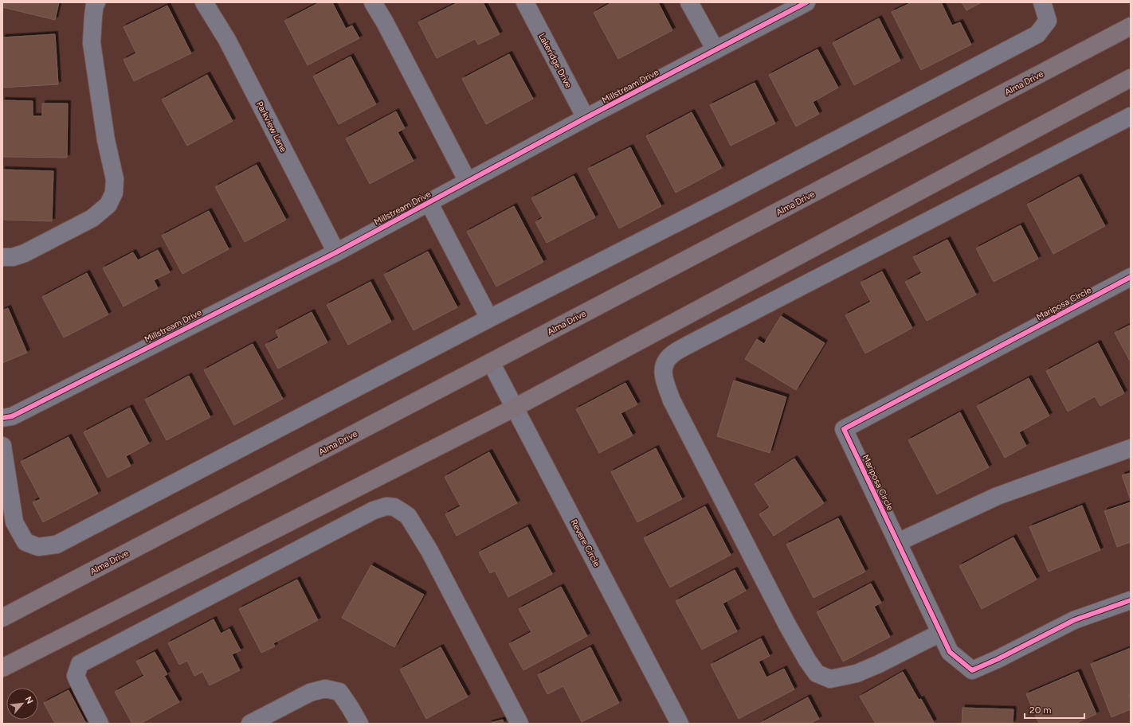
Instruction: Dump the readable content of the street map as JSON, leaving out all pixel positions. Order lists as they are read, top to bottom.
{
  "streets": {
    "main road": ["Alma Drive"],
    "street": [
      "Lakeridge Drive",
      "Millstream Drive",
      "Parkview Lane",
      "Mariposa Circle",
      "Revere Circle"
    ]
  },
  "crossings": [
    ["Lakeridge Drive", "Millstream Drive"],
    ["Alma Drive", "Revere Circle"],
    ["Millstream Drive", "Parkview Lane"]
  ],
  "scale_bar": "20 m",
  "north": "top right"
}
